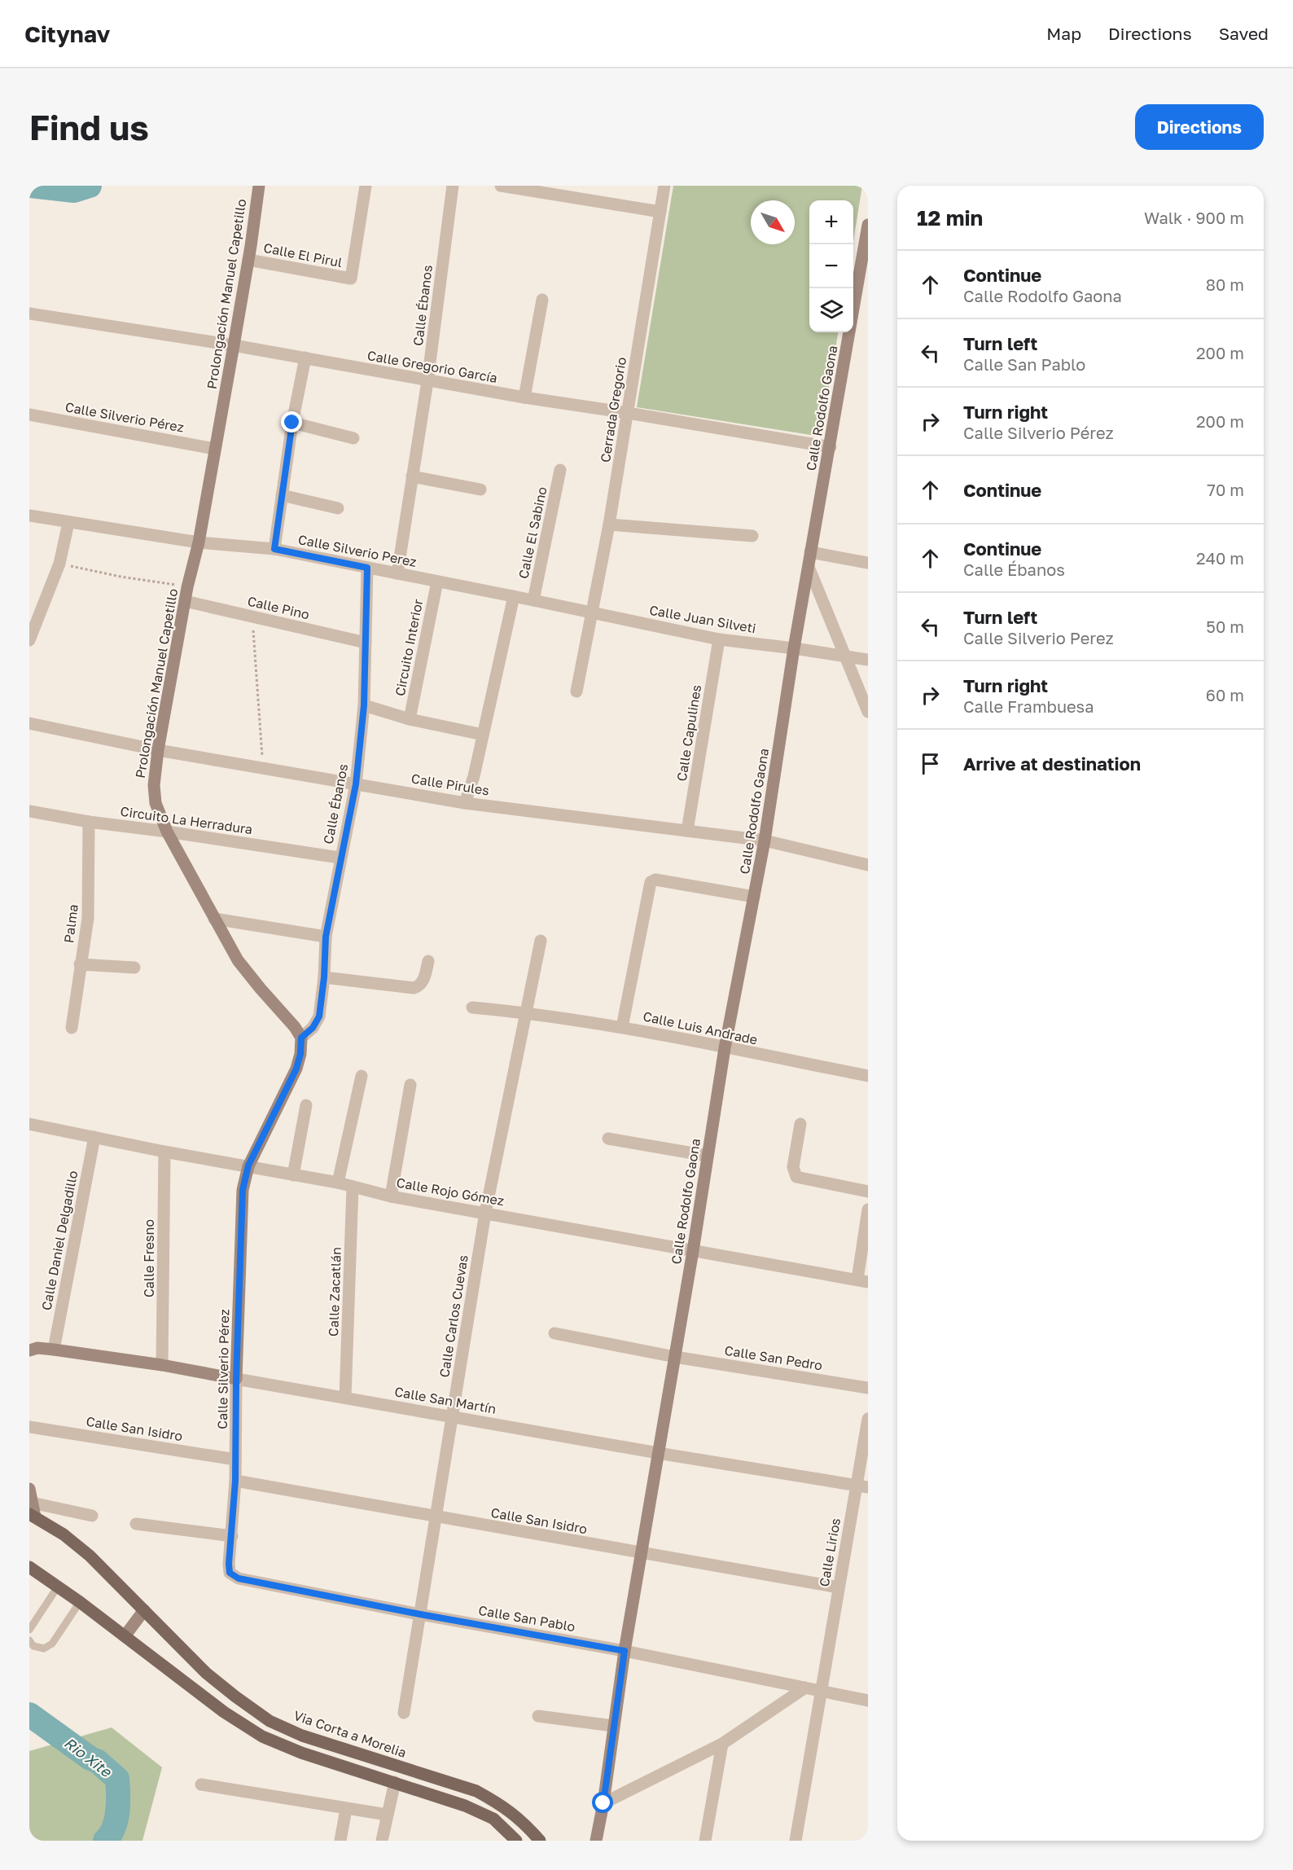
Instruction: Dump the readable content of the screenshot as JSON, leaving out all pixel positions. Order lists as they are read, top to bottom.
{
  "streets": {
    "main road": ["Via Corta a Morelia"],
    "street": [
      "Calle El Pirul",
      "Prolongación Manuel Capetillo",
      "Calle Ébanos",
      "Calle Gregorio García",
      "Calle Rodolfo Gaona",
      "Cerrada Gregorio",
      "Calle Silverio Pérez",
      "Calle El Sabino",
      "Calle Silverio Perez",
      "Calle Pino",
      "Calle Juan Silveti",
      "Circuito Interior",
      "Calle Capulines",
      "Calle Pirules",
      "Circuito La Herradura",
      "Palma",
      "Calle Luis Andrade",
      "Calle Rojo Gómez",
      "Calle Daniel Delgadillo",
      "Calle Fresno",
      "Calle Zacatlán",
      "Calle Carlos Cuevas",
      "Calle San Pedro",
      "Calle San Martín",
      "Calle San Isidro",
      "Calle Lirios",
      "Calle San Pablo"
    ]
  },
  "crossings": [
    ["Calle El Pirul", "Prolongación Manuel Capetillo"],
    ["Prolongación Manuel Capetillo", "Calle Ébanos"],
    ["Prolongación Manuel Capetillo", "Calle Gregorio García"],
    ["Prolongación Manuel Capetillo", "Calle Silverio Pérez"],
    ["Prolongación Manuel Capetillo", "Calle Silverio Perez"],
    ["Prolongación Manuel Capetillo", "Calle Pino"],
    ["Prolongación Manuel Capetillo", "Calle Pirules"],
    ["Prolongación Manuel Capetillo", "Circuito La Herradura"],
    ["Calle Ébanos", "Calle Gregorio García"],
    ["Calle Ébanos", "Calle Silverio Perez"],
    ["Calle Ébanos", "Calle Pino"],
    ["Calle Ébanos", "Calle Pirules"],
    ["Calle Ébanos", "Circuito La Herradura"],
    ["Calle Gregorio García", "Calle Rodolfo Gaona"],
    ["Calle Gregorio García", "Cerrada Gregorio"],
    ["Calle Rodolfo Gaona", "Calle Juan Silveti"],
    ["Calle Rodolfo Gaona", "Calle Pirules"],
    ["Calle Rodolfo Gaona", "Calle Luis Andrade"],
    ["Calle Rodolfo Gaona", "Calle Rojo Gómez"],
    ["Calle Rodolfo Gaona", "Calle San Pedro"],
    ["Calle Rodolfo Gaona", "Calle San Martín"],
    ["Calle Rodolfo Gaona", "Calle San Isidro"],
    ["Calle Rodolfo Gaona", "Calle San Pablo"],
    ["Cerrada Gregorio", "Calle Juan Silveti"],
    ["Calle Silverio Pérez", "Calle Rojo Gómez"],
    ["Calle Silverio Pérez", "Calle San Martín"],
    ["Calle Silverio Pérez", "Calle San Isidro"],
    ["Calle Silverio Pérez", "Calle San Pablo"],
    ["Calle El Sabino", "Calle Silverio Perez"],
    ["Calle El Sabino", "Calle Juan Silveti"],
    ["Calle Silverio Perez", "Calle Juan Silveti"],
    ["Calle Silverio Perez", "Circuito Interior"],
    ["Calle Juan Silveti", "Calle Capulines"],
    ["Calle Capulines", "Calle Pirules"],
    ["Circuito La Herradura", "Palma"],
    ["Calle Luis Andrade", "Calle Carlos Cuevas"],
    ["Calle Rojo Gómez", "Calle Daniel Delgadillo"],
    ["Calle Rojo Gómez", "Calle Fresno"],
    ["Calle Rojo Gómez", "Calle Zacatlán"],
    ["Calle Rojo Gómez", "Calle Carlos Cuevas"],
    ["Calle Daniel Delgadillo", "Calle San Martín"],
    ["Calle Fresno", "Calle San Martín"],
    ["Calle Zacatlán", "Calle San Martín"],
    ["Calle Carlos Cuevas", "Calle San Martín"],
    ["Calle Carlos Cuevas", "Calle San Isidro"],
    ["Calle Carlos Cuevas", "Calle San Pablo"],
    ["Calle San Martín", "Calle Lirios"],
    ["Calle San Isidro", "Calle Lirios"],
    ["Calle Lirios", "Calle San Pablo"]
  ],
  "water": ["Rio Xite"],
  "north": "bottom right",
  "page": {
    "header": "Citynav",
    "nav": ["Map", "Directions", "Saved"],
    "buttons": "Directions",
    "title": "Find us",
    "heading": ["12 min", "Walk · 900 m"],
    "map_buttons": ["+", "−"],
    "list": [
      ["Continue", "Calle Rodolfo Gaona", "80 m"],
      ["Turn left", "Calle San Pablo", "200 m"],
      ["Turn right", "Calle Silverio Pérez", "200 m"],
      ["Continue", "70 m"],
      ["Continue", "Calle Ébanos", "240 m"],
      ["Turn left", "Calle Silverio Perez", "50 m"],
      ["Turn right", "Calle Frambuesa", "60 m"],
      "Arrive at destination"
    ]
  }
}
